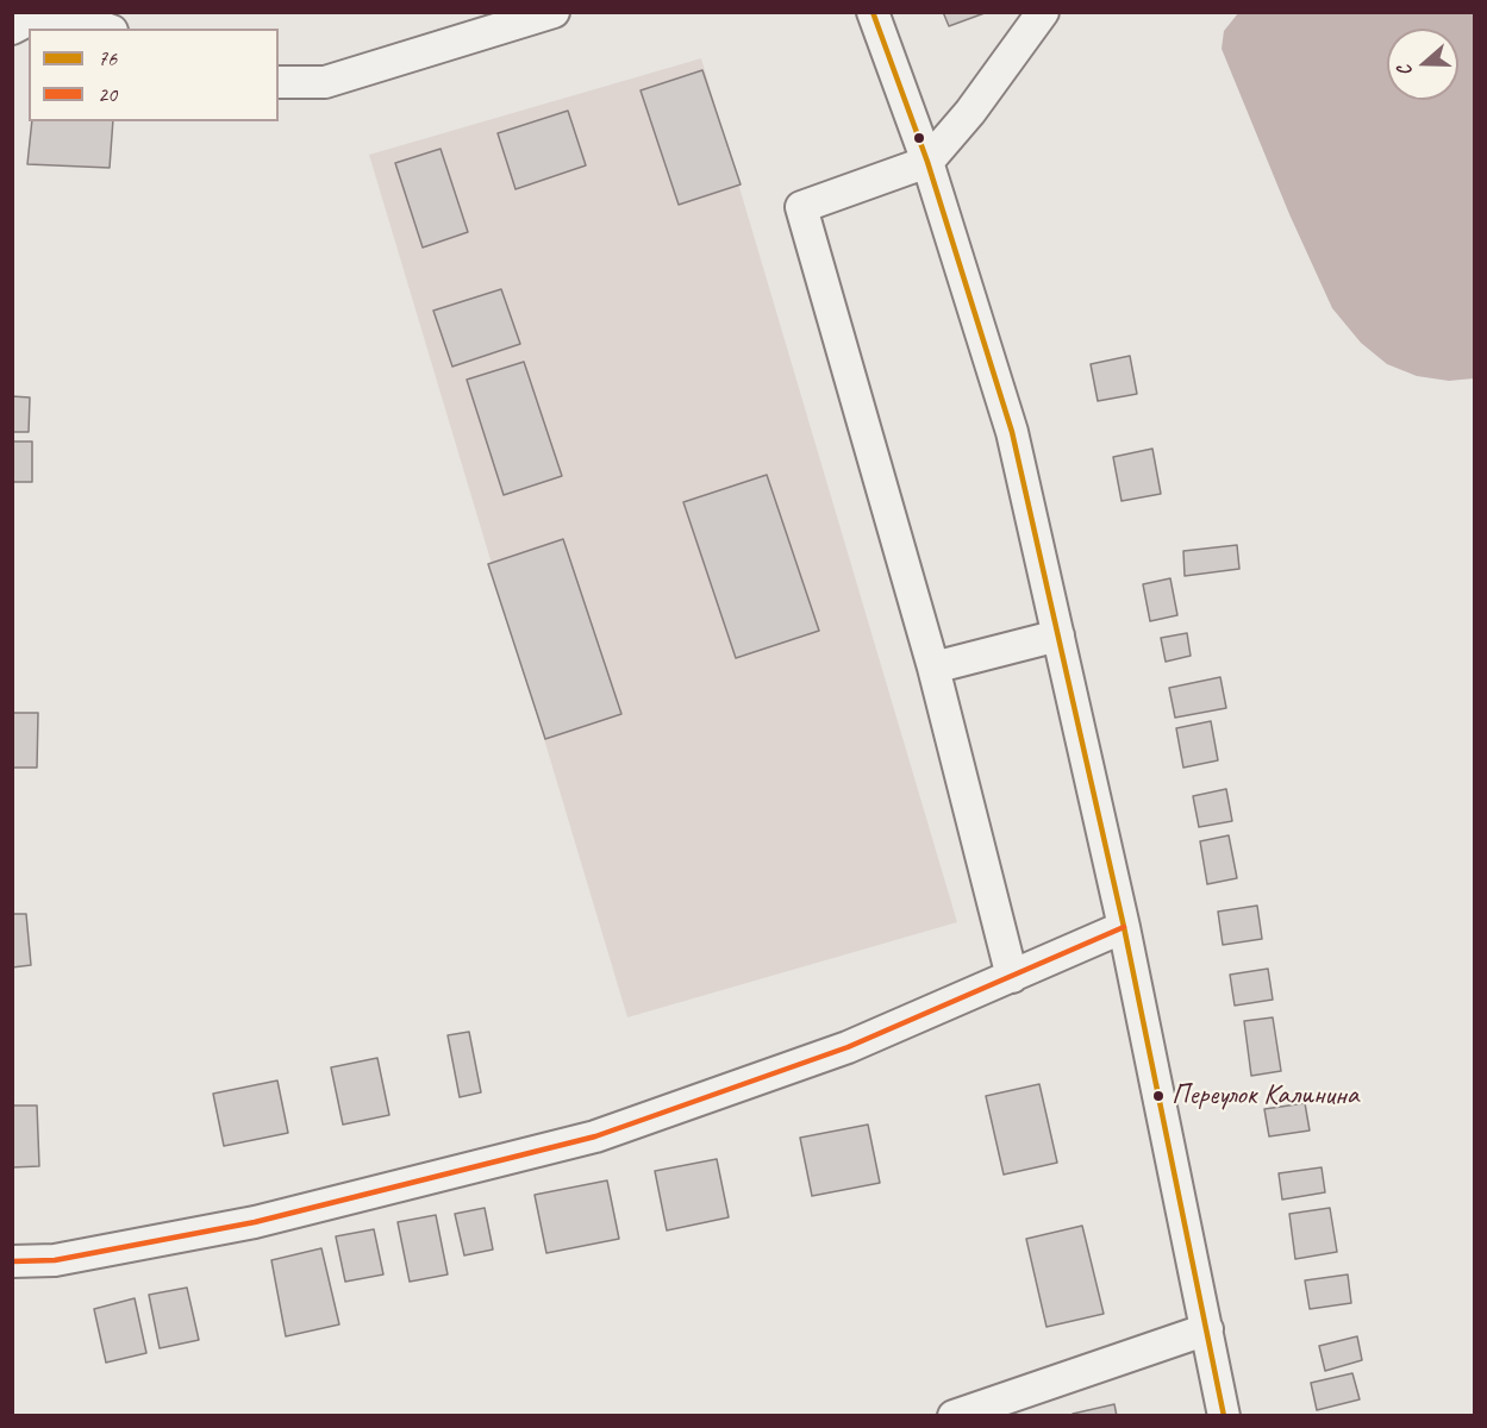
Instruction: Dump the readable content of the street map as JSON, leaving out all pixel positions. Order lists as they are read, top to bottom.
{
  "places": ["Переулок Калинина"],
  "lines": ["transit line 76", "transit line 20"],
  "legend": ["76", "20"],
  "north": "left"
}
